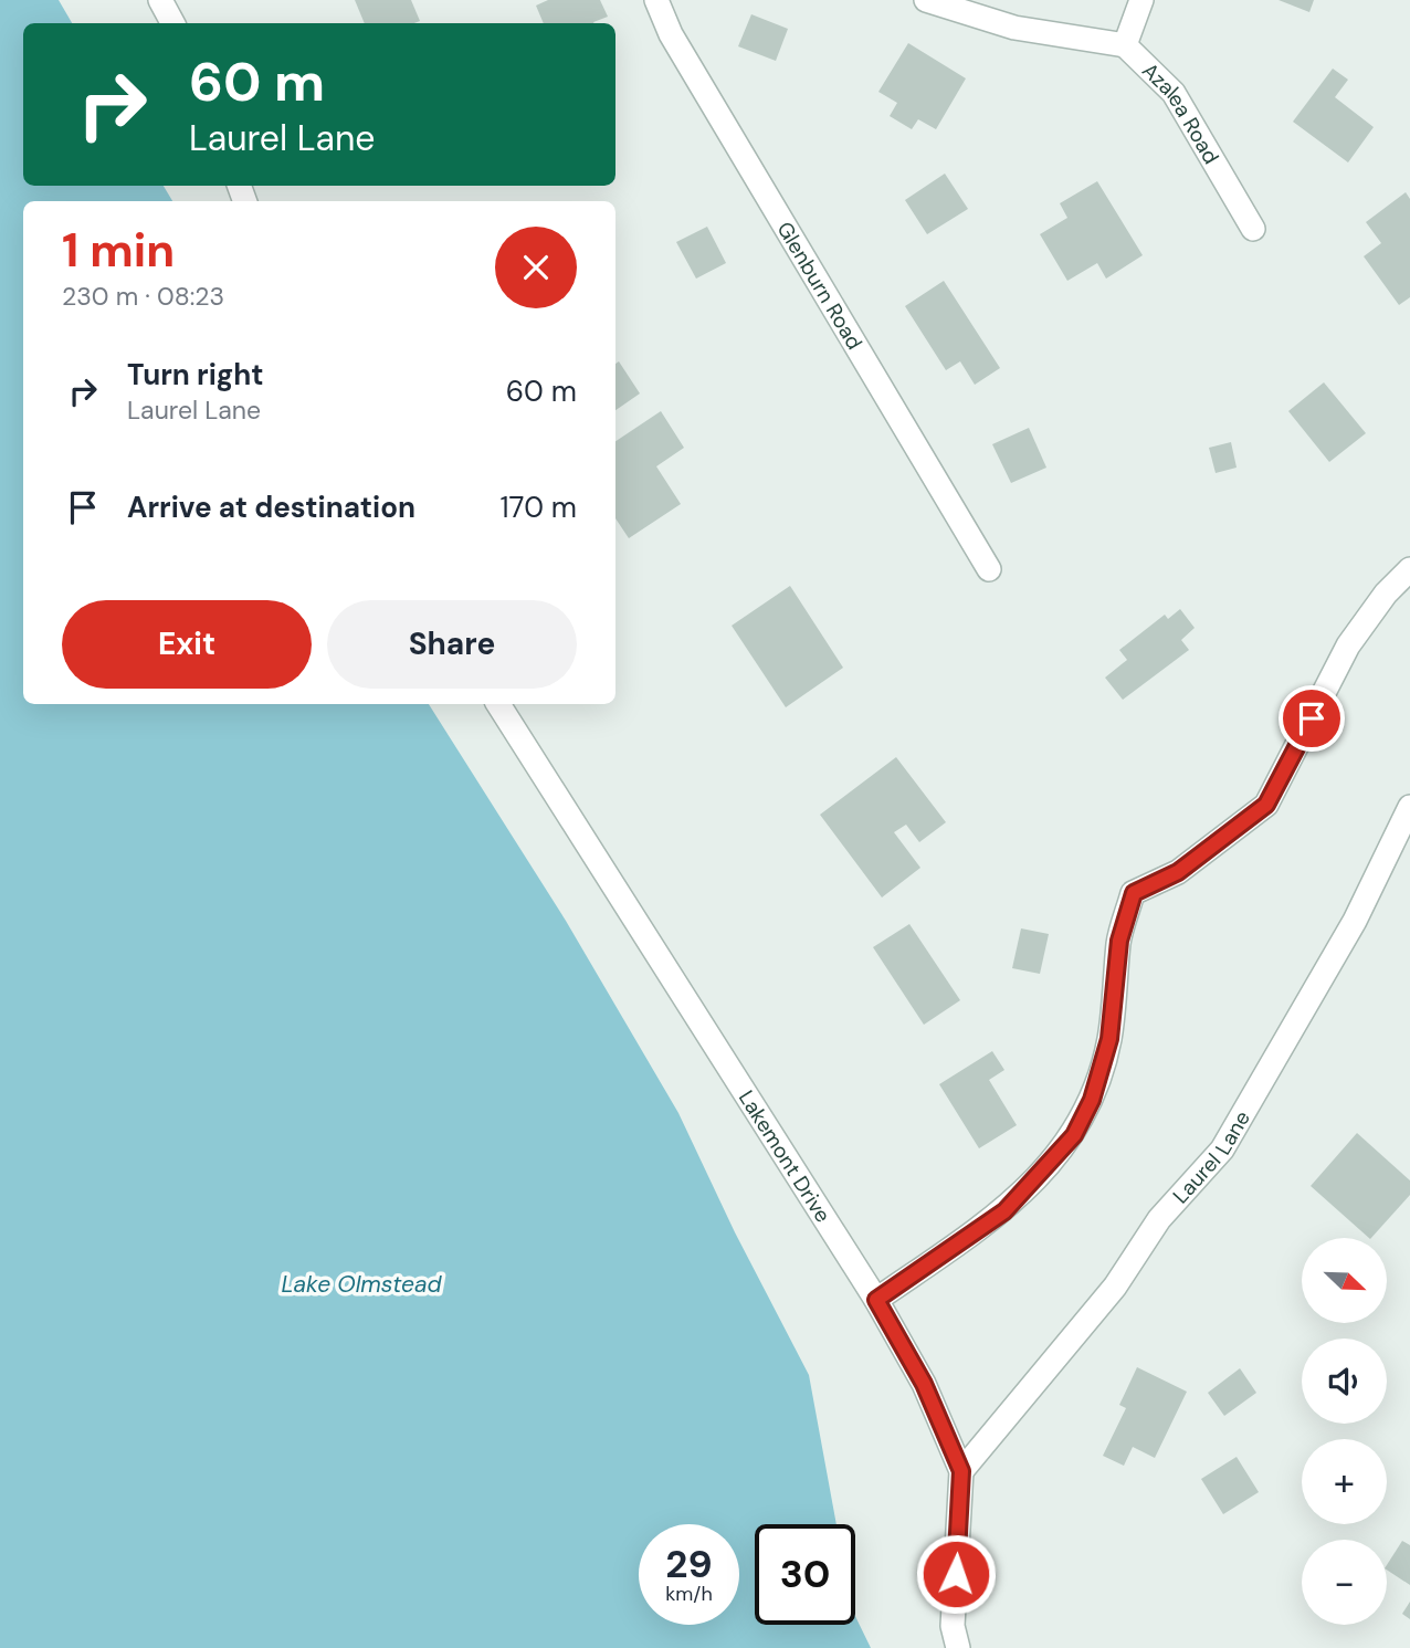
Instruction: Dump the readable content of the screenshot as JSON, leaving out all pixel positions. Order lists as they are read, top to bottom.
{
  "streets": {
    "street": [
      "Azalea Road",
      "Glenburn Road",
      "Laurel Lane",
      "Lakemont Drive"
    ]
  },
  "crossings": [
    ["Laurel Lane", "Lakemont Drive"]
  ],
  "water": ["Lake Olmstead"],
  "north": "bottom right",
  "page": {
    "turn": ["60 m", "Laurel Lane"],
    "heading": ["1 min", "230 m · 08:23"],
    "list": [
      {
        "name": "Turn right",
        "note": "Laurel Lane",
        "value": "60 m"
      },
      {
        "name": "Arrive at destination",
        "value": "170 m"
      }
    ],
    "buttons": ["Exit", "Share"],
    "map_buttons": ["+", "−"],
    "speed": "29 km/h",
    "limit": "30"
  }
}
